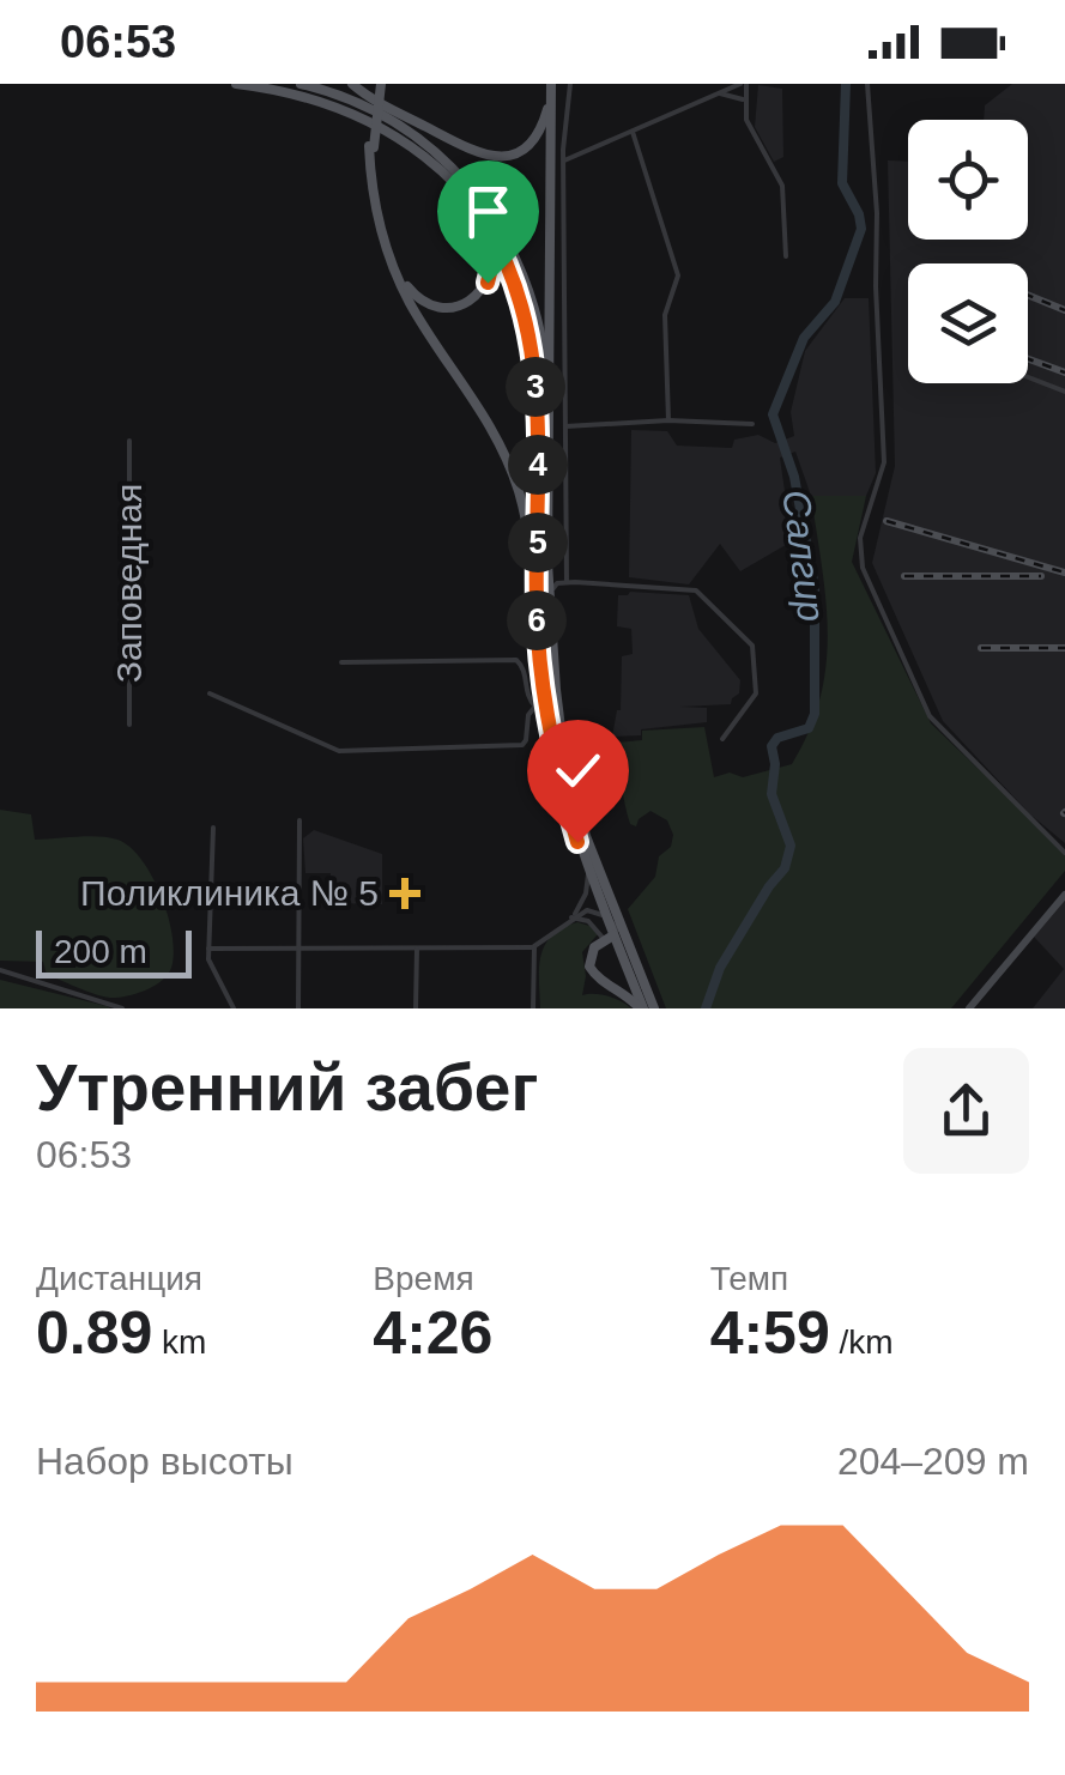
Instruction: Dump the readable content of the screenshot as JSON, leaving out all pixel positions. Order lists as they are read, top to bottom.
{
  "streets": {
    "street": ["Заповедная"]
  },
  "water": ["Салгир"],
  "places": {
    "health": ["Поликлиника № 5"]
  },
  "scale_bar": "200 m",
  "page": {
    "status": "06:53",
    "pins": [
      "3",
      "4",
      "5",
      "6"
    ],
    "scale": "200 m",
    "heading": ["Утренний забег", "06:53"],
    "stats": [
      ["Дистанция", "0.89 km"],
      ["Время", "4:26"],
      ["Темп", "4:59 /km"]
    ],
    "chart": ["Набор высоты", "204–209 m"]
  }
}
